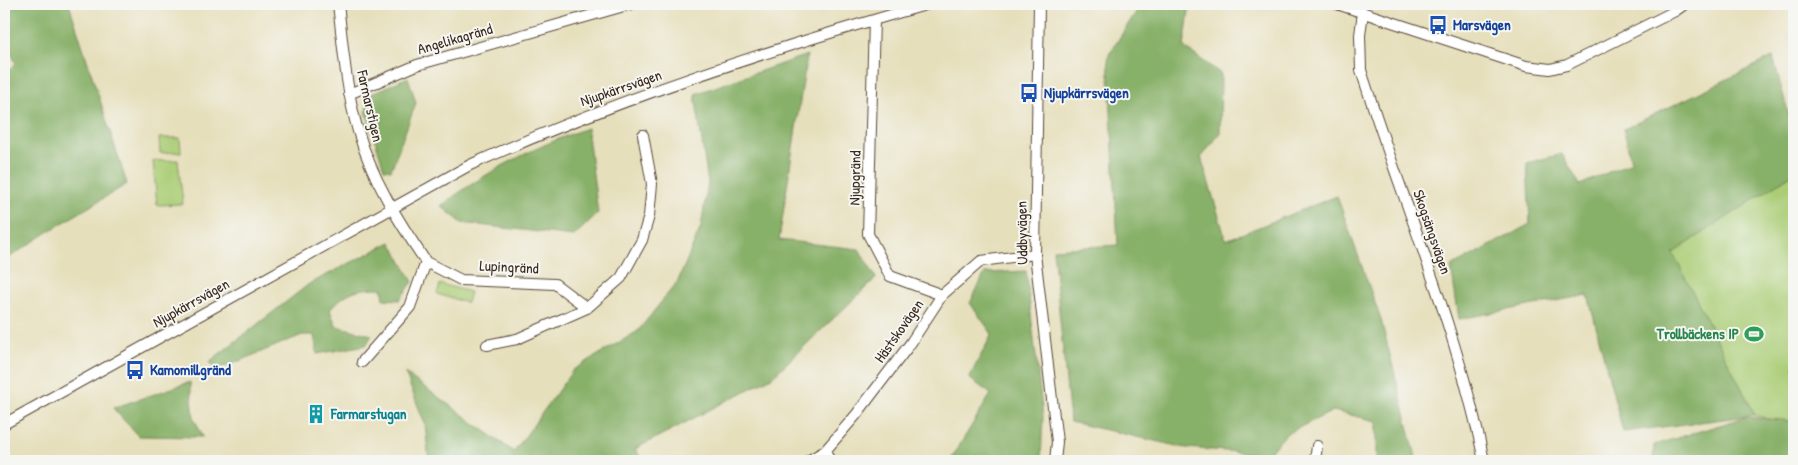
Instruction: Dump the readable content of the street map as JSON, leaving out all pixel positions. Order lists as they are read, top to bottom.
{
  "streets": {
    "street": [
      "Angelikagränd",
      "Njupkärrsvägen",
      "Farmarstigen",
      "Njupgränd",
      "Skogsängsvägen",
      "Uddbyvägen",
      "Lupingränd",
      "Hästskovägen"
    ]
  },
  "crossings": [
    ["Angelikagränd", "Farmarstigen"],
    ["Njupkärrsvägen", "Farmarstigen"],
    ["Njupkärrsvägen", "Njupgränd"],
    ["Njupgränd", "Hästskovägen"],
    ["Uddbyvägen", "Hästskovägen"]
  ],
  "places": {
    "bus stop": ["Marsvägen", "Njupkärrsvägen", "Kamomillgränd"],
    "sports": ["Trollbäckens IP"],
    "building": ["Farmarstugan"]
  }
}
